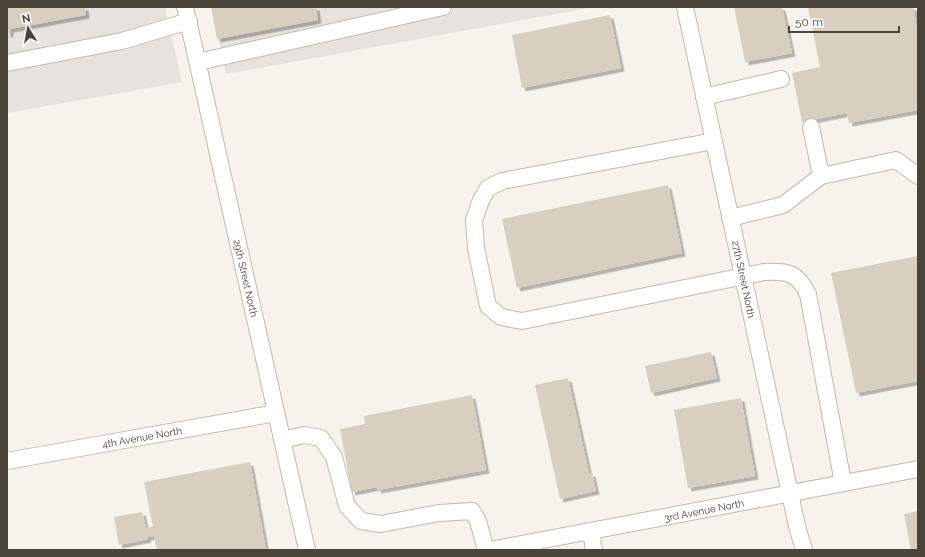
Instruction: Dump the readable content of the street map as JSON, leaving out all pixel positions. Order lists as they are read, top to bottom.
{
  "streets": {
    "street": [
      "29th Street North",
      "27th Street North",
      "4th Avenue North",
      "3rd Avenue North"
    ]
  },
  "crossings": [
    ["29th Street North", "4th Avenue North"],
    ["27th Street North", "3rd Avenue North"]
  ],
  "scale_bar": "50 m",
  "north": "top"
}
